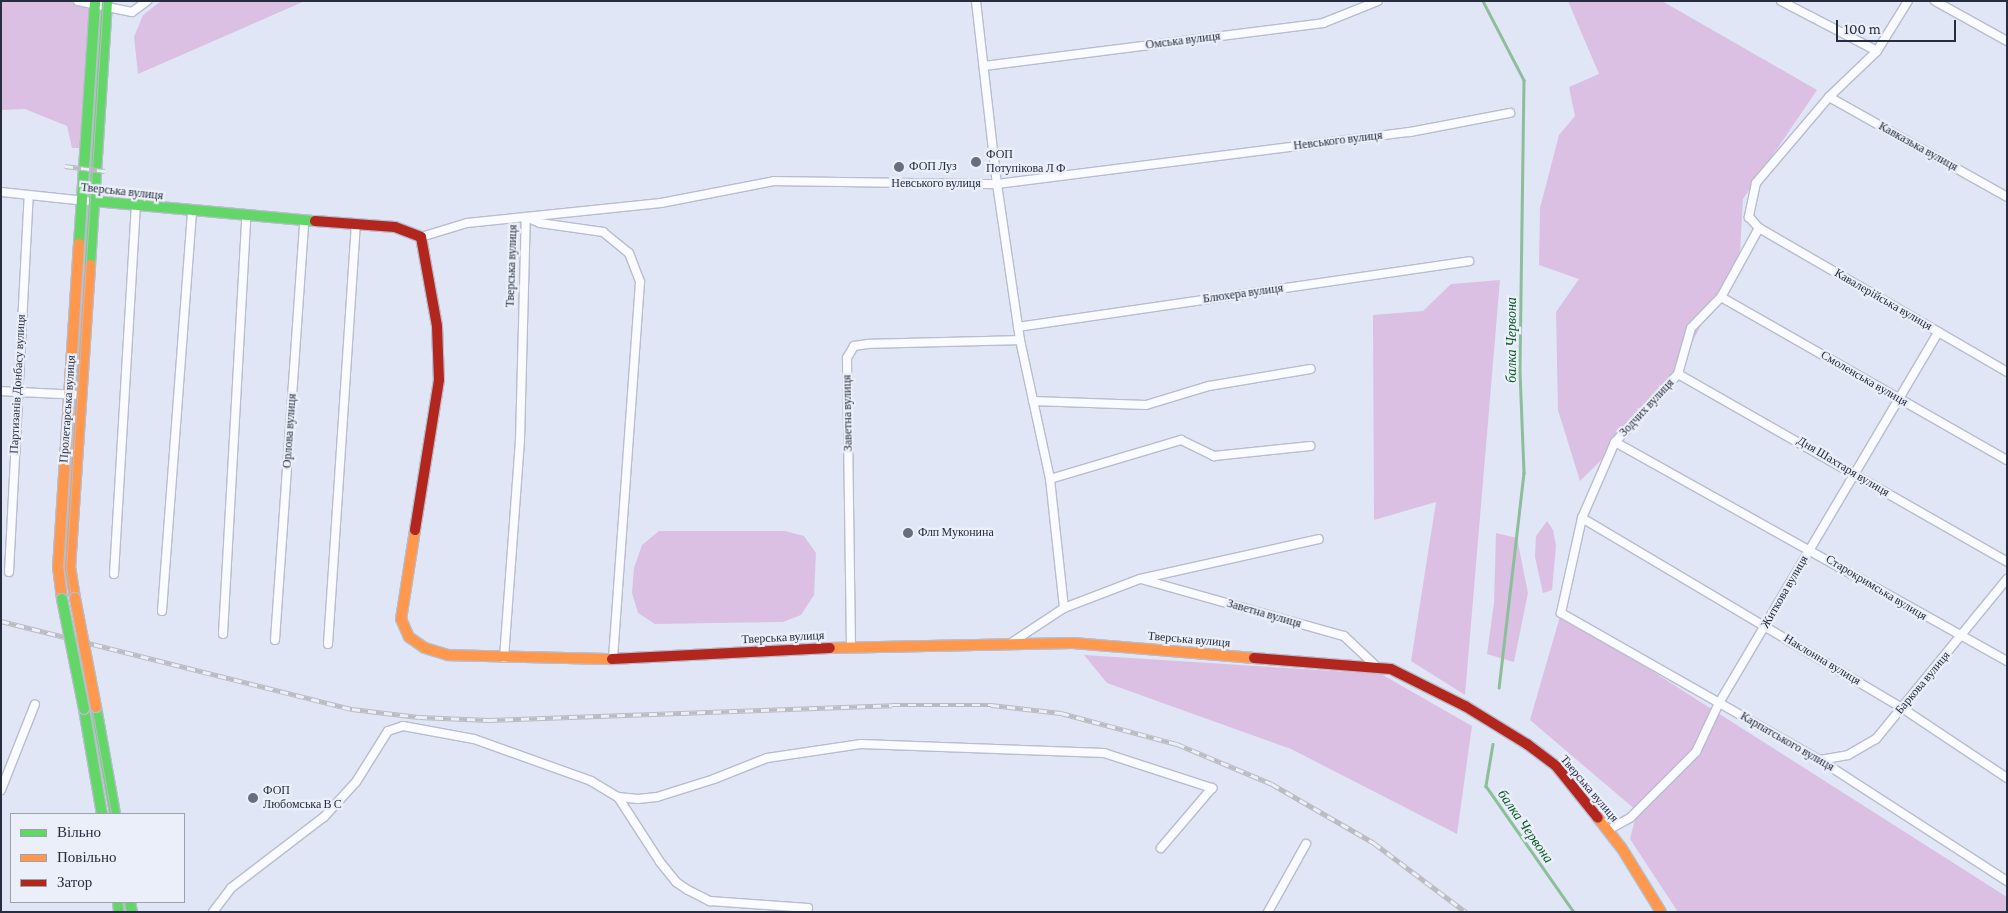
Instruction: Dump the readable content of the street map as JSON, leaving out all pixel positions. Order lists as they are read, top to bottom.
{
  "streets": {
    "main road": ["Тверська вулиця", "Пролетарська вулиця"],
    "street": [
      "Омська вулиця",
      "Невського вулиця",
      "Кавказька вулиця",
      "Блюхера вулиця",
      "Кавалерійська вулиця",
      "Смоленська вулиця",
      "Партизанів Донбасу вулиця",
      "Зодчих вулиця",
      "Заветна вулиця",
      "Орлова вулиця",
      "Дня Шахтаря вулиця",
      "Старокримська вулиця",
      "Житкова вулиця",
      "Наклонна вулиця",
      "Баркова вулиця",
      "Карпатського вулиця"
    ]
  },
  "crossings": [
    ["Невського вулиця", "Тверська вулиця"],
    ["Тверська вулиця", "Партизанів Донбасу вулиця"],
    ["Тверська вулиця", "Пролетарська вулиця"],
    ["Тверська вулиця", "Заветна вулиця"],
    ["Тверська вулиця", "Орлова вулиця"],
    ["Тверська вулиця", "Житкова вулиця"],
    ["Кавалерійська вулиця", "Зодчих вулиця"],
    ["Кавалерійська вулиця", "Житкова вулиця"],
    ["Смоленська вулиця", "Зодчих вулиця"],
    ["Смоленська вулиця", "Житкова вулиця"],
    ["Зодчих вулиця", "Дня Шахтаря вулиця"],
    ["Зодчих вулиця", "Старокримська вулиця"],
    ["Зодчих вулиця", "Наклонна вулиця"],
    ["Зодчих вулиця", "Карпатського вулиця"],
    ["Дня Шахтаря вулиця", "Житкова вулиця"],
    ["Старокримська вулиця", "Житкова вулиця"],
    ["Старокримська вулиця", "Баркова вулиця"],
    ["Житкова вулиця", "Наклонна вулиця"],
    ["Житкова вулиця", "Карпатського вулиця"],
    ["Наклонна вулиця", "Баркова вулиця"],
    ["Баркова вулиця", "Карпатського вулиця"]
  ],
  "water": ["балка Червона"],
  "places": [
    "ФОП Потупікова Л Ф",
    "ФОП Луз",
    "Флп Муконина",
    "ФОП Любомська В С"
  ],
  "legend": ["Вільно", "Повільно", "Затор"],
  "scale_bar": "100 m"
}
